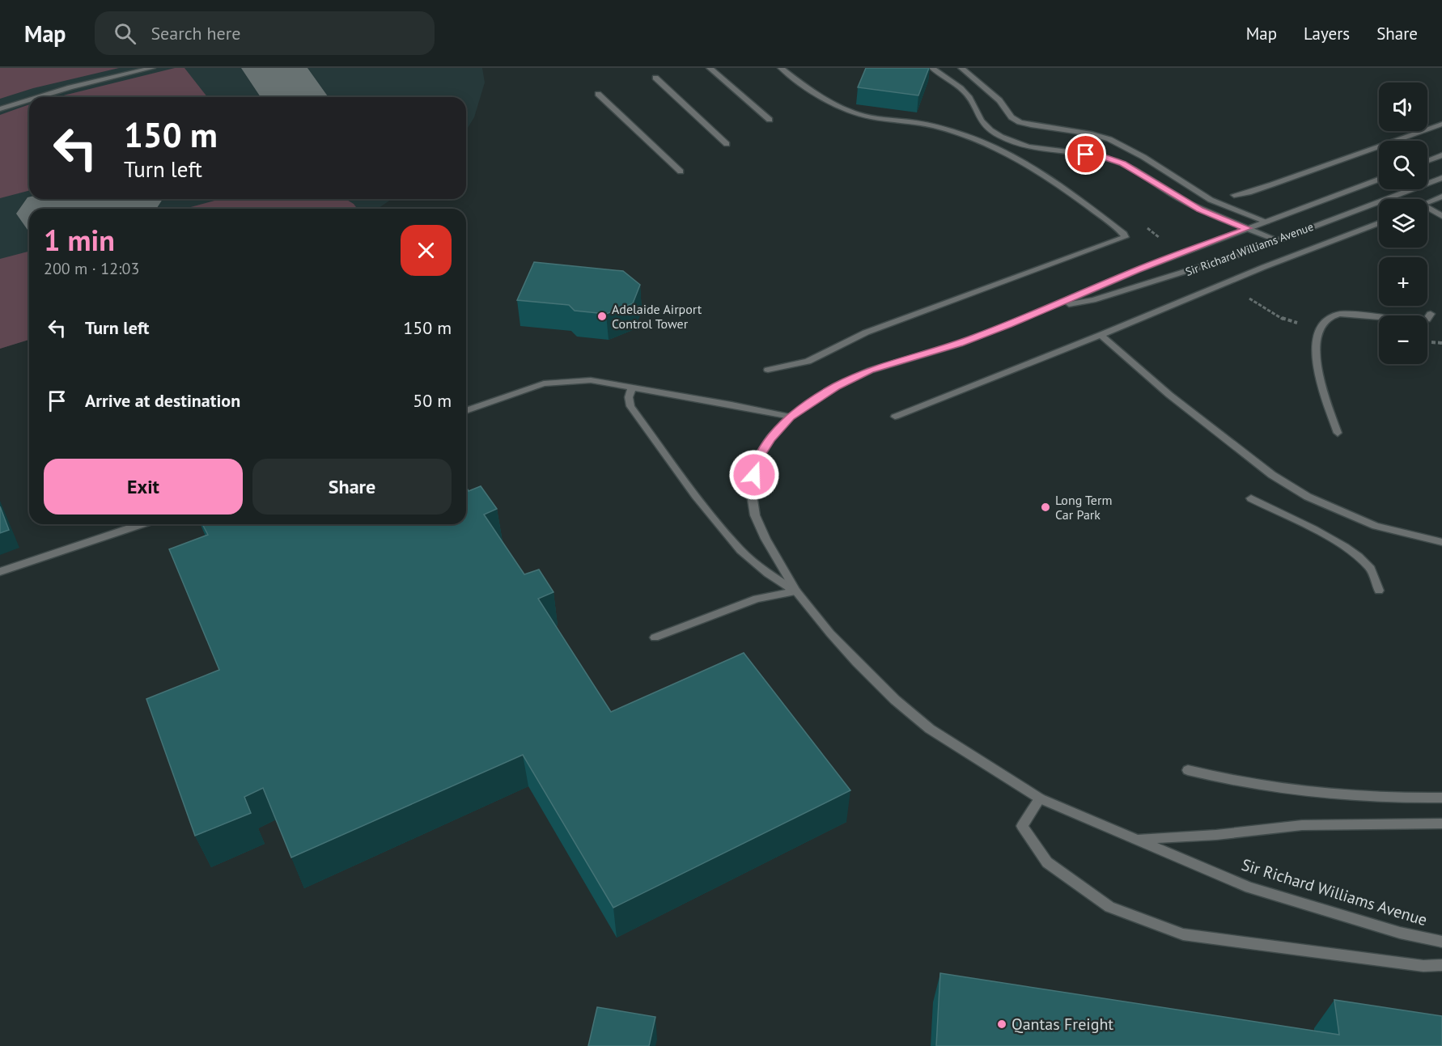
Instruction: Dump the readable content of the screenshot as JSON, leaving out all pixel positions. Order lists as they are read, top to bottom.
{
  "streets": {
    "street": ["Sir Richard Williams Avenue"]
  },
  "places": ["Adelaide Airport Control Tower", "Long Term Car Park", "Qantas Freight"],
  "page": {
    "header": "Map",
    "search": "Search here",
    "nav": ["Map", "Layers", "Share"],
    "map_buttons": ["+", "−"],
    "turn": ["150 m", "Turn left"],
    "heading": ["1 min", "200 m · 12:03"],
    "list": [
      {
        "name": "Turn left",
        "value": "150 m"
      },
      {
        "name": "Arrive at destination",
        "value": "50 m"
      }
    ],
    "buttons": ["Exit", "Share"]
  }
}
